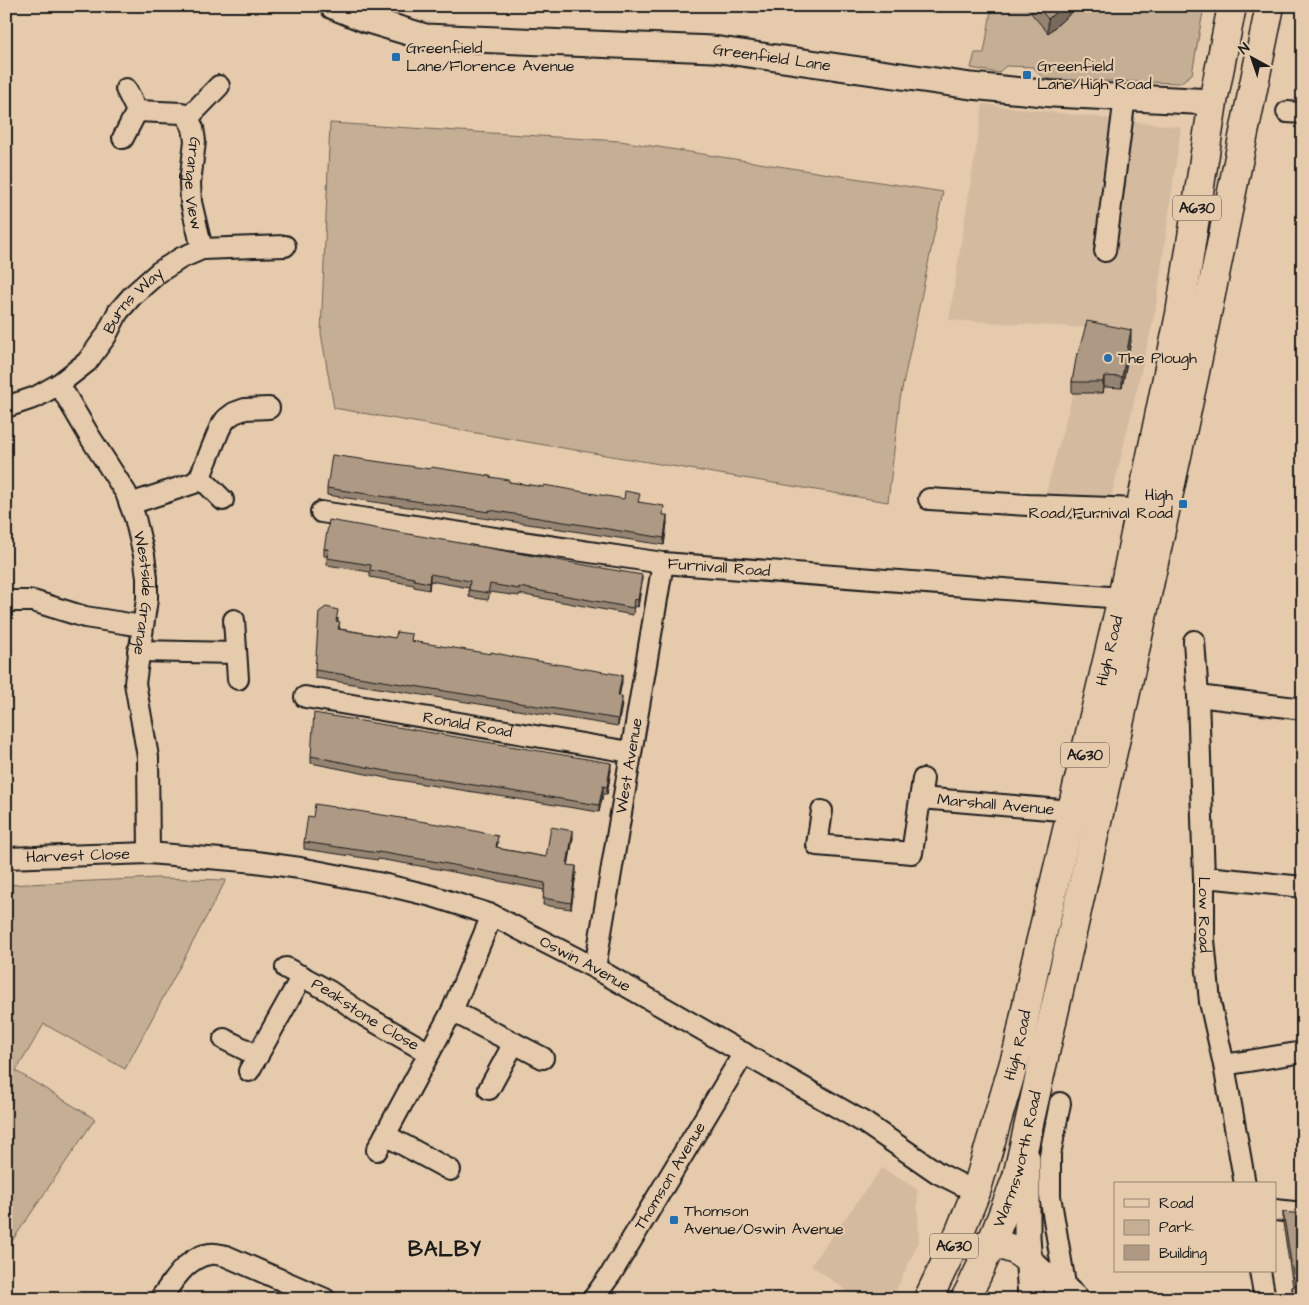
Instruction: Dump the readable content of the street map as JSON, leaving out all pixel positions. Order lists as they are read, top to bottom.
{
  "streets": {
    "main road": ["A630", "High Road", "Warmsworth Road"],
    "street": [
      "Greenfield Lane",
      "Grange View",
      "Burns Way",
      "Furnivall Road",
      "Westside Grange",
      "Ronald Road",
      "West Avenue",
      "Marshall Avenue",
      "Harvest Close",
      "Low Road",
      "Oswin Avenue",
      "Peakstone Close",
      "Thomson Avenue"
    ]
  },
  "crossings": [
    ["Greenfield Lane", "High Road"],
    ["Grange View", "Burns Way"],
    ["A630", "High Road"],
    ["A630", "Oswin Avenue"],
    ["A630", "Warmsworth Road"],
    ["Burns Way", "Westside Grange"],
    ["Furnivall Road", "High Road"],
    ["Furnivall Road", "West Avenue"],
    ["Westside Grange", "Harvest Close"],
    ["Westside Grange", "Oswin Avenue"],
    ["High Road", "Marshall Avenue"],
    ["High Road", "Oswin Avenue"],
    ["High Road", "Warmsworth Road"],
    ["Ronald Road", "West Avenue"],
    ["West Avenue", "Oswin Avenue"],
    ["Harvest Close", "Oswin Avenue"],
    ["Oswin Avenue", "Peakstone Close"],
    ["Oswin Avenue", "Warmsworth Road"],
    ["Oswin Avenue", "Thomson Avenue"]
  ],
  "districts": ["BALBY"],
  "places": {
    "transit": [
      "Greenfield Lane/Florence Avenue",
      "Greenfield Lane/High Road",
      "High Road/Furnival Road",
      "Thomson Avenue/Oswin Avenue"
    ],
    "other": ["The Plough"]
  },
  "legend": ["Road", "Park", "Building"],
  "north": "top left"
}
